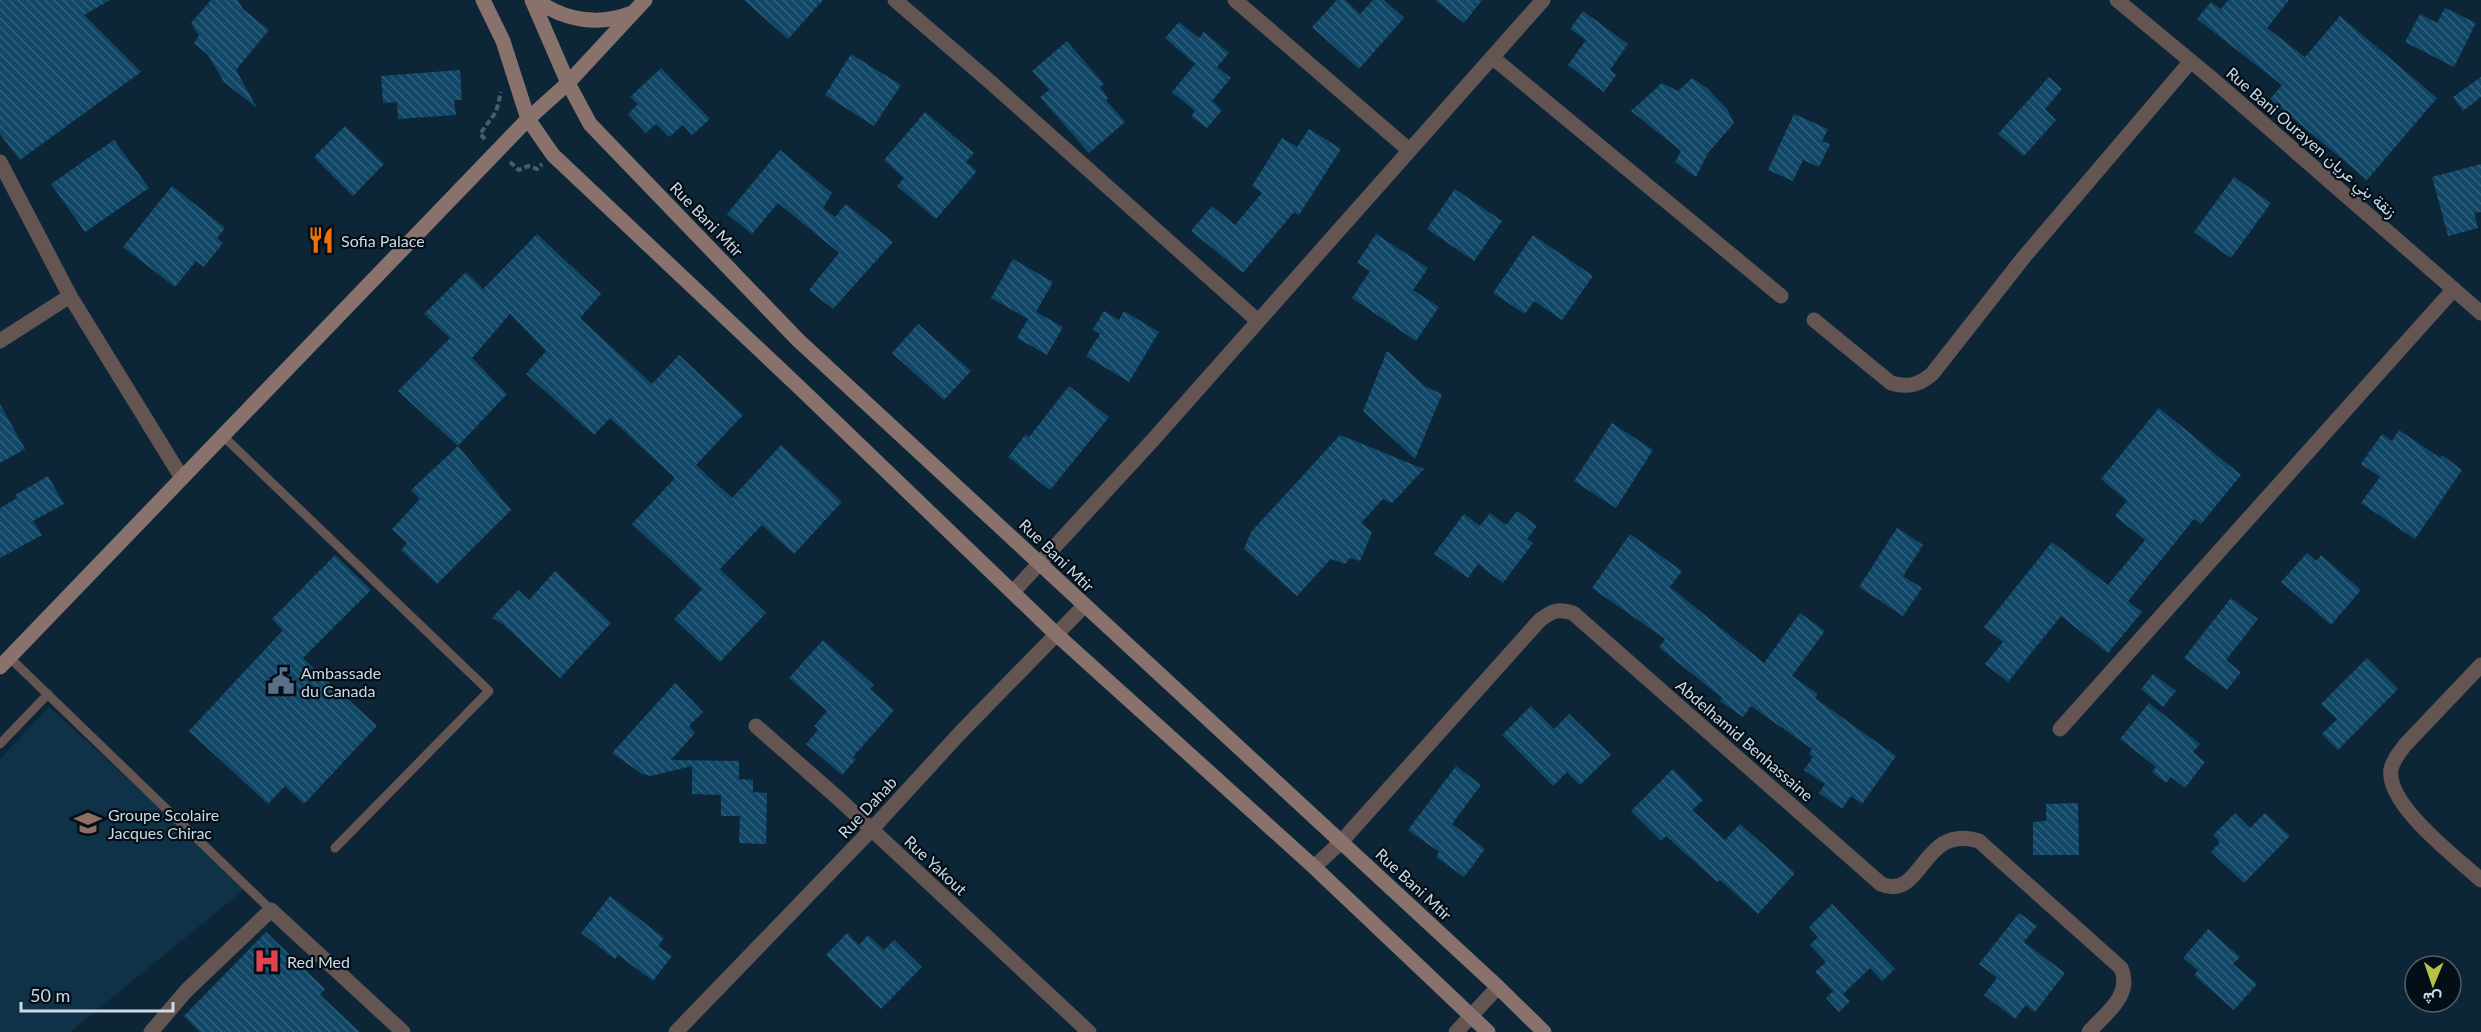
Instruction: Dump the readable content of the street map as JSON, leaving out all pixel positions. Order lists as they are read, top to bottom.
{
  "streets": {
    "street": [
      "Rue Bani Ourayen زنقة بني عريان",
      "Rue Bani Mtir",
      "Abdelhamid Benhassaine",
      "Rue Dahab",
      "Rue Yakout"
    ]
  },
  "crossings": [
    ["Rue Bani Mtir", "Abdelhamid Benhassaine"],
    ["Rue Bani Mtir", "Rue Dahab"],
    ["Rue Dahab", "Rue Yakout"]
  ],
  "places": {
    "restaurant": ["Sofia Palace"],
    "public building": ["Ambassade du Canada"],
    "school or university": ["Groupe Scolaire Jacques Chirac"],
    "hospital": ["Red Med"]
  },
  "scale_bar": "50 m",
  "north": "bottom"
}
